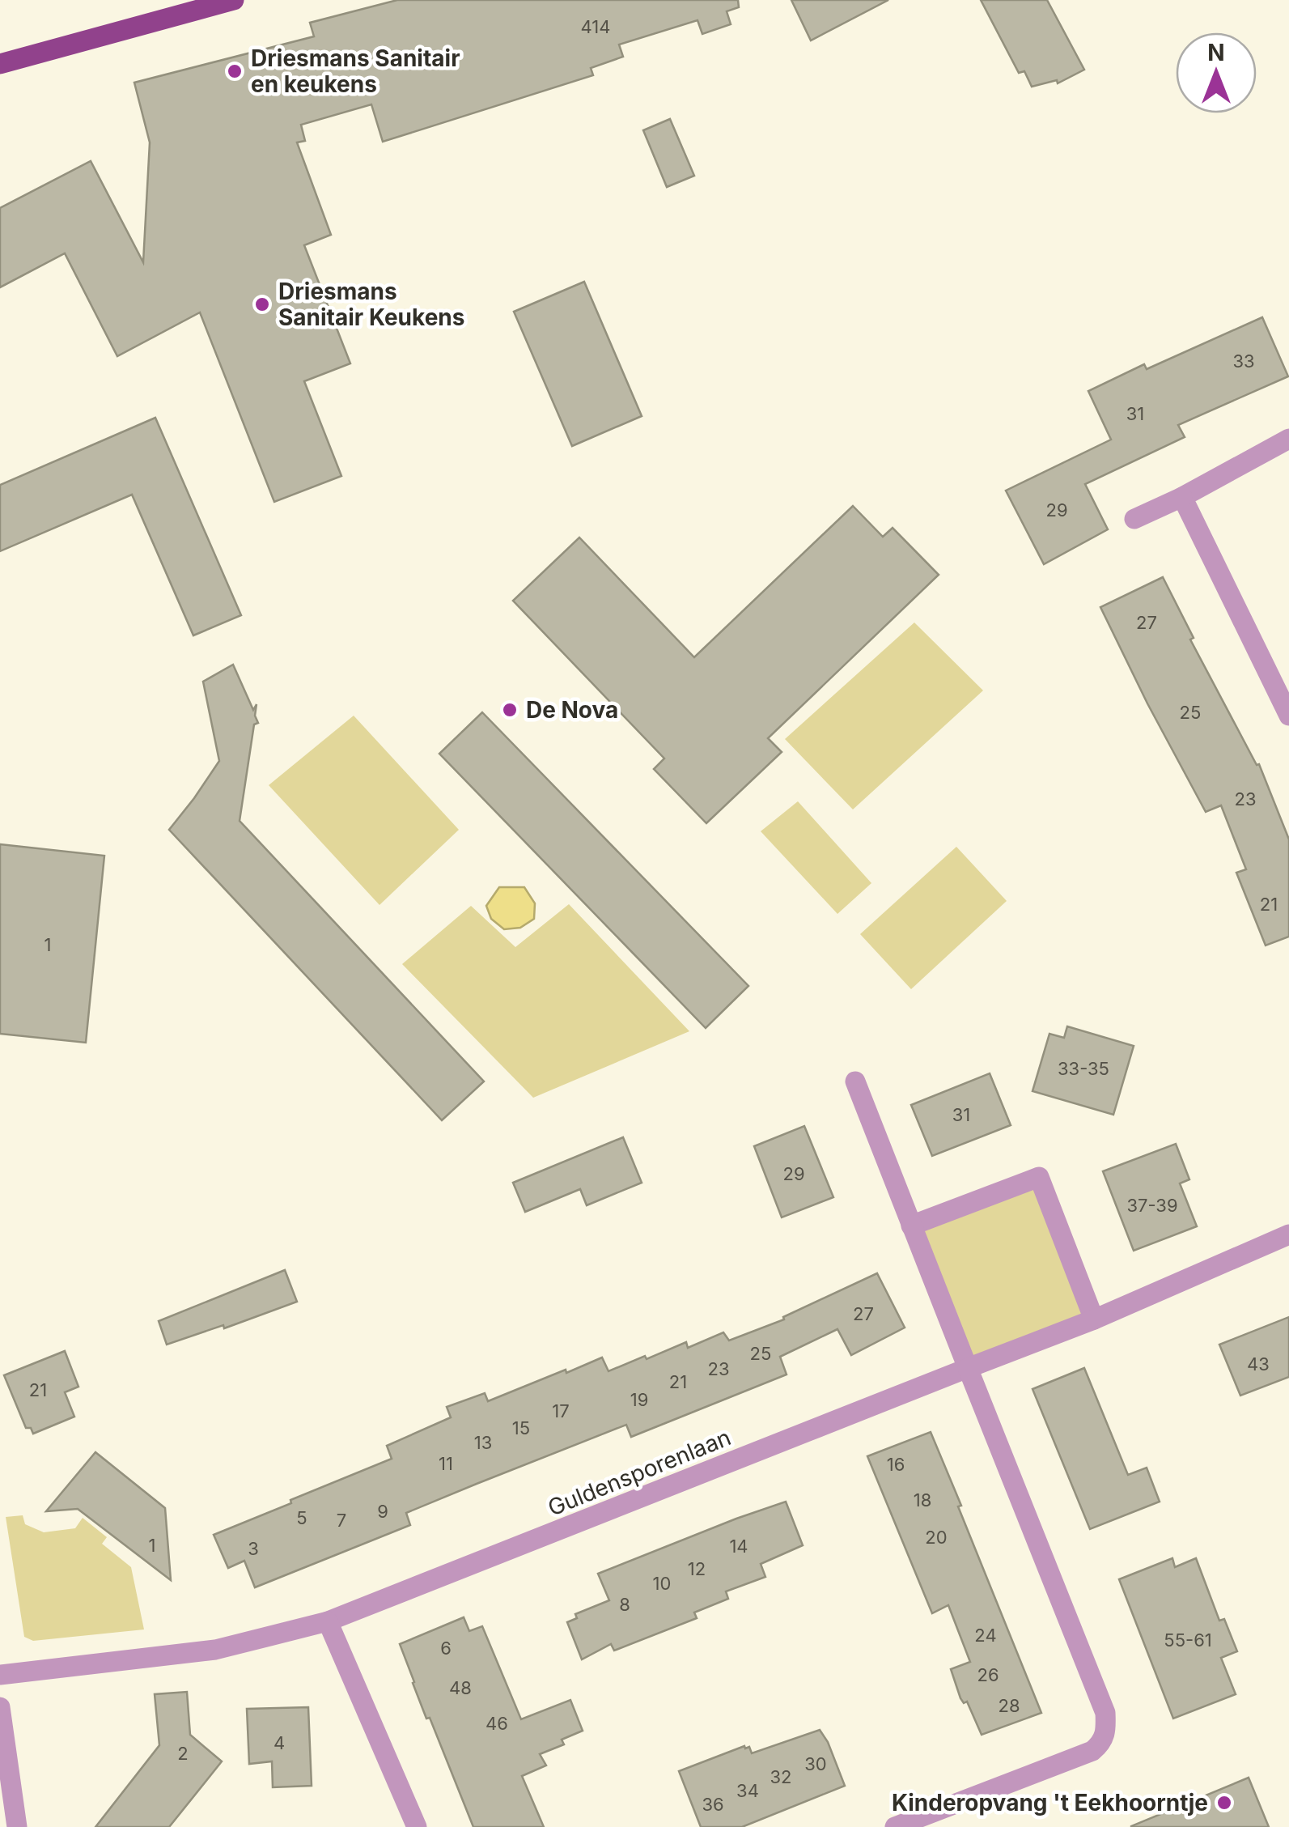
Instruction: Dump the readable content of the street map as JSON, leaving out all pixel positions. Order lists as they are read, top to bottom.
{
  "streets": {
    "street": ["Guldensporenlaan"]
  },
  "places": [
    "Driesmans Sanitair en keukens",
    "Driesmans Sanitair Keukens",
    "De Nova",
    "Kinderopvang 't Eekhoorntje"
  ],
  "house_numbers": [
    "414",
    "33",
    "31",
    "29",
    "27",
    "25",
    "23",
    "21",
    "1",
    "33-35",
    "31",
    "29",
    "37-39",
    "27",
    "25",
    "43",
    "23",
    "21",
    "21",
    "19",
    "17",
    "15",
    "13",
    "11",
    "16",
    "18",
    "9",
    "5",
    "7",
    "20",
    "1",
    "14",
    "3",
    "12",
    "10",
    "8",
    "24",
    "55-61",
    "6",
    "26",
    "48",
    "28",
    "46",
    "4",
    "2",
    "30",
    "32",
    "34",
    "36"
  ],
  "north": "top"
}
